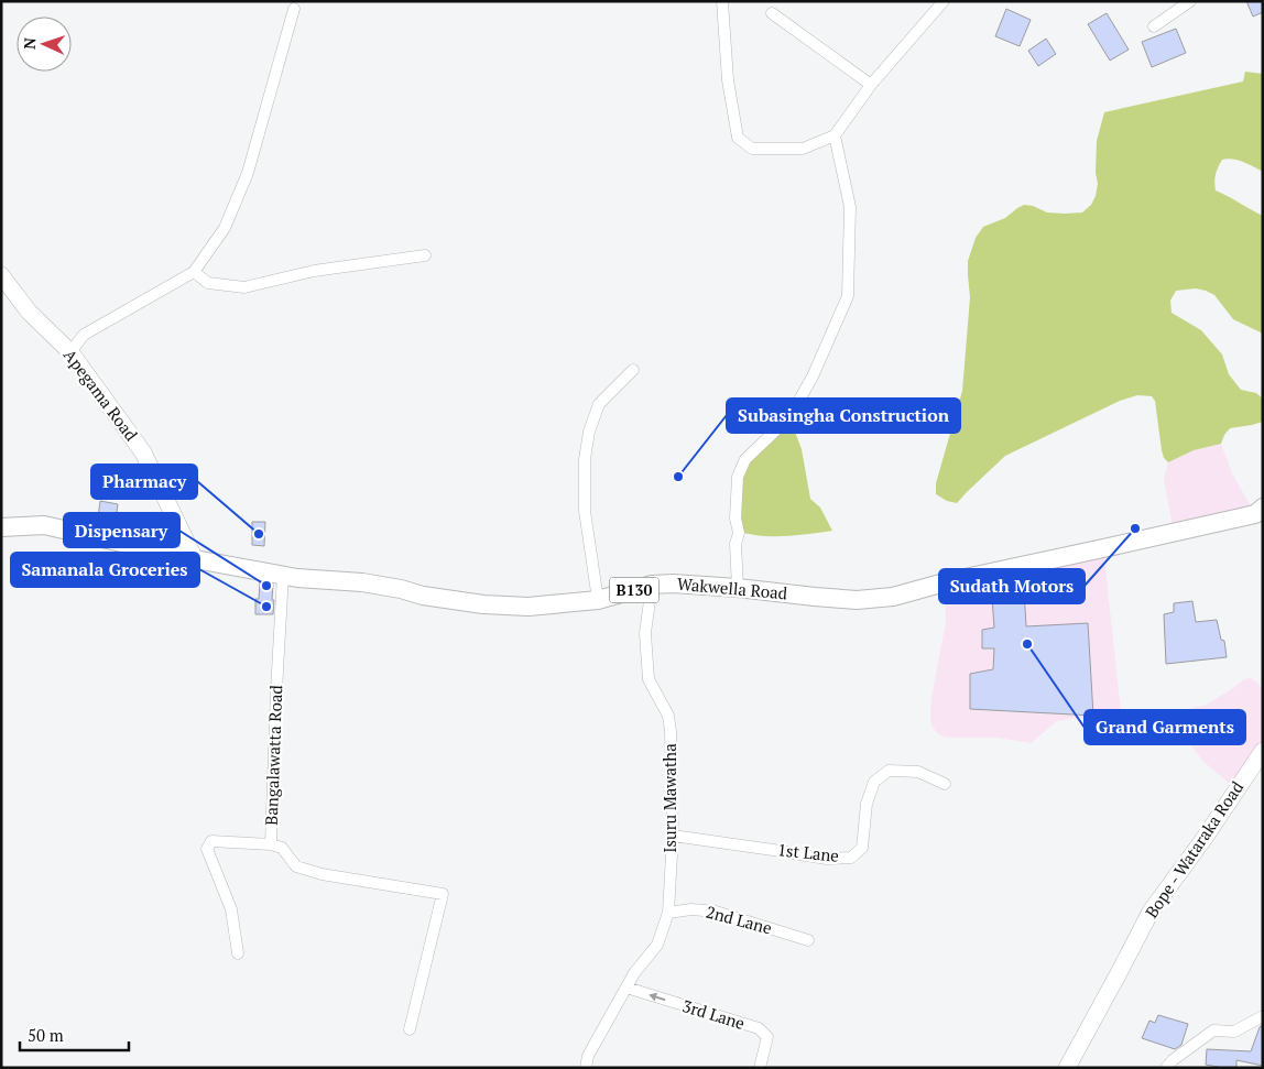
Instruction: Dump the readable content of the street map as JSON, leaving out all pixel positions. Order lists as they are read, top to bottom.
{
  "streets": {
    "main road": ["Wakwella Road", "B130"],
    "street": [
      "Apegama Road",
      "Bangalawatta Road",
      "Isuru Mawatha",
      "Bope - Wataraka Road",
      "1st Lane",
      "2nd Lane",
      "3rd Lane"
    ]
  },
  "crossings": [
    ["Apegama Road", "Wakwella Road"],
    ["Wakwella Road", "Bangalawatta Road"],
    ["Wakwella Road", "Isuru Mawatha"],
    ["Isuru Mawatha", "1st Lane"],
    ["Isuru Mawatha", "2nd Lane"],
    ["Isuru Mawatha", "3rd Lane"]
  ],
  "one_way": ["3rd Lane"],
  "places": [
    "Subasingha Construction",
    "Sudath Motors",
    "Pharmacy",
    "Dispensary",
    "Samanala Groceries",
    "Grand Garments"
  ],
  "scale_bar": "50 m",
  "north": "left"
}
